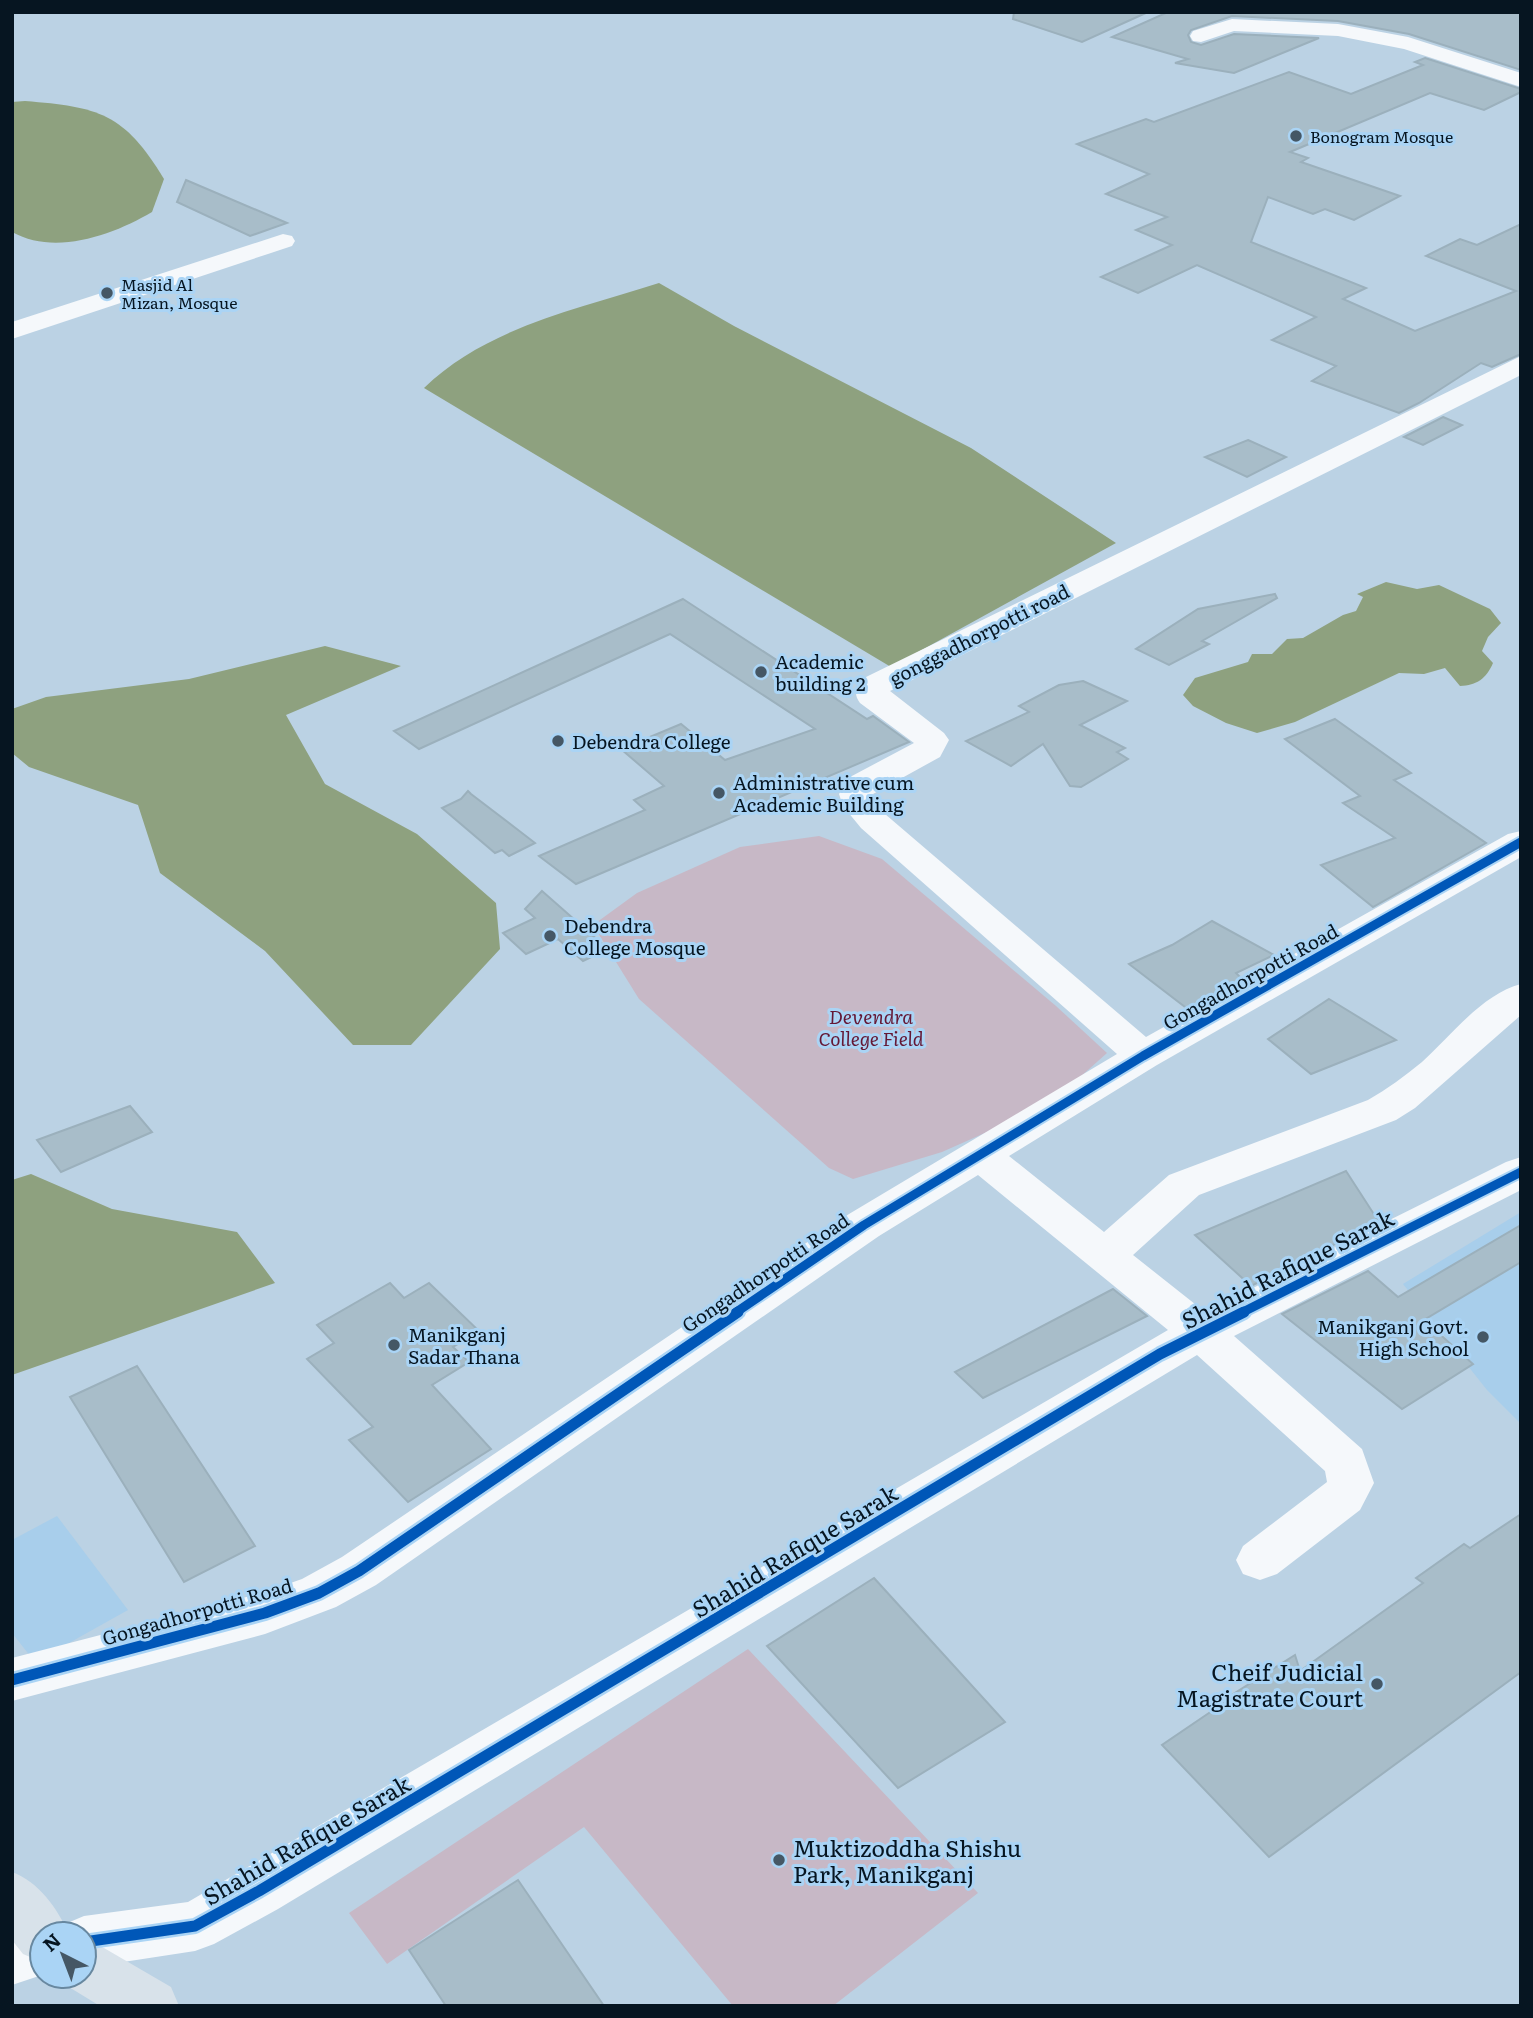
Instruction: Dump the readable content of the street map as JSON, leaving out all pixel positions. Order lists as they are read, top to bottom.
{
  "streets": {
    "street": ["gonggadhorpotti road", "Gongadhorpotti Road", "Shahid Rafique Sarak"]
  },
  "crossings": [
    ["gonggadhorpotti road", "Gongadhorpotti Road"]
  ],
  "parks": ["Devendra College Field"],
  "places": [
    "Bonogram Mosque",
    "Masjid Al Mizan, Mosque",
    "Academic building 2",
    "Debendra College",
    "Administrative cum Academic Building",
    "Debendra College Mosque",
    "Manikganj Govt. High School",
    "Manikganj Sadar Thana",
    "Cheif Judicial Magistrate Court",
    "Muktizoddha Shishu Park, Manikganj"
  ],
  "north": "top left"
}
